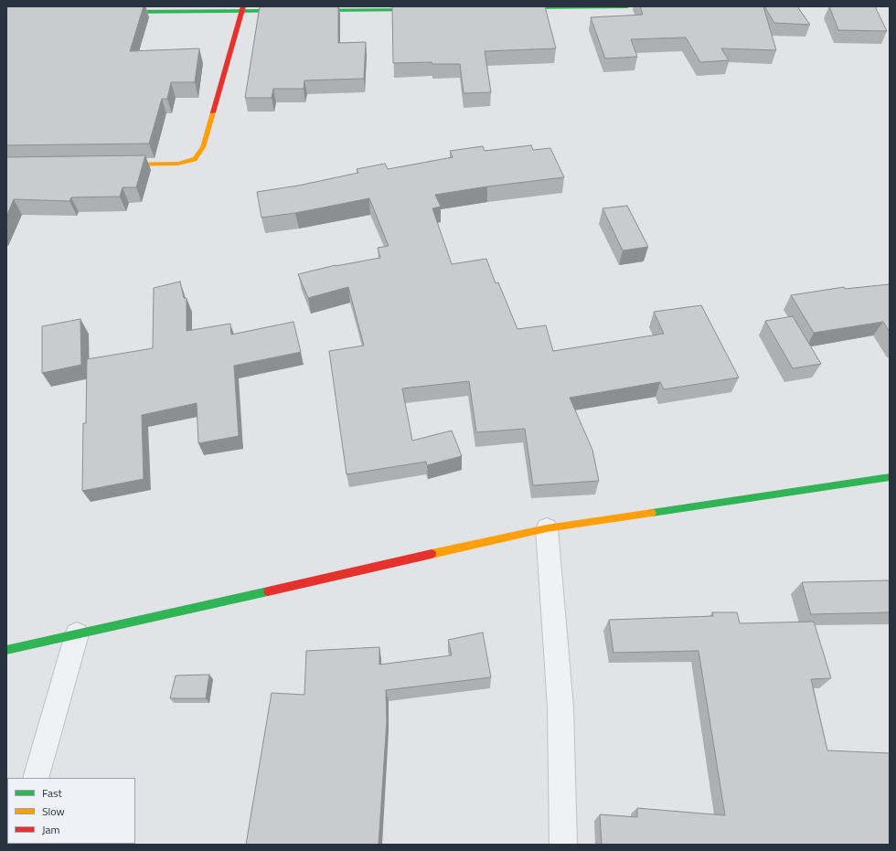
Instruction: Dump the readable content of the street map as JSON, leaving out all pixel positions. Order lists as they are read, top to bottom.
{
  "legend": ["Fast", "Slow", "Jam"]
}
